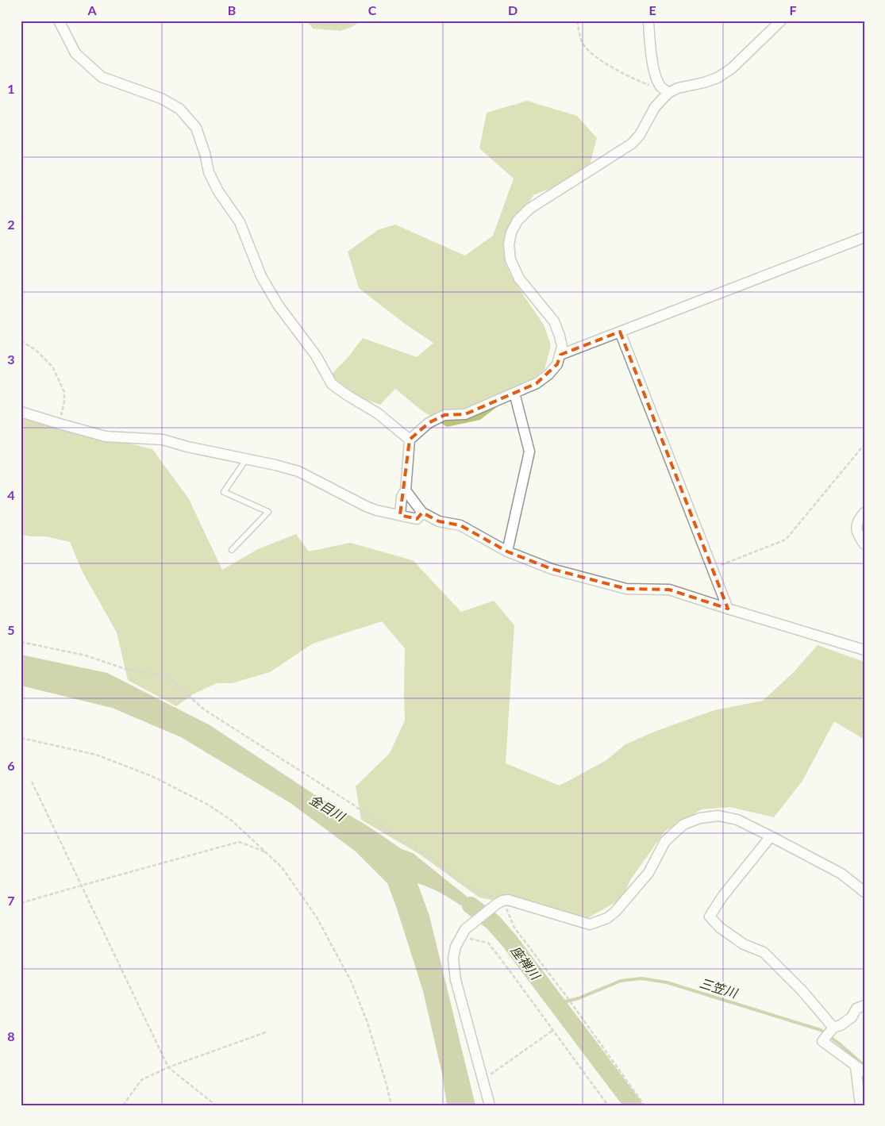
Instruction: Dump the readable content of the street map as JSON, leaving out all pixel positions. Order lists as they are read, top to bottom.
{
  "water": ["金目川", "座禅川", "三笠川"],
  "grid": {
    "columns": [
      "A",
      "B",
      "C",
      "D",
      "E",
      "F"
    ],
    "rows": [
      "1",
      "2",
      "3",
      "4",
      "5",
      "6",
      "7",
      "8"
    ]
  }
}
